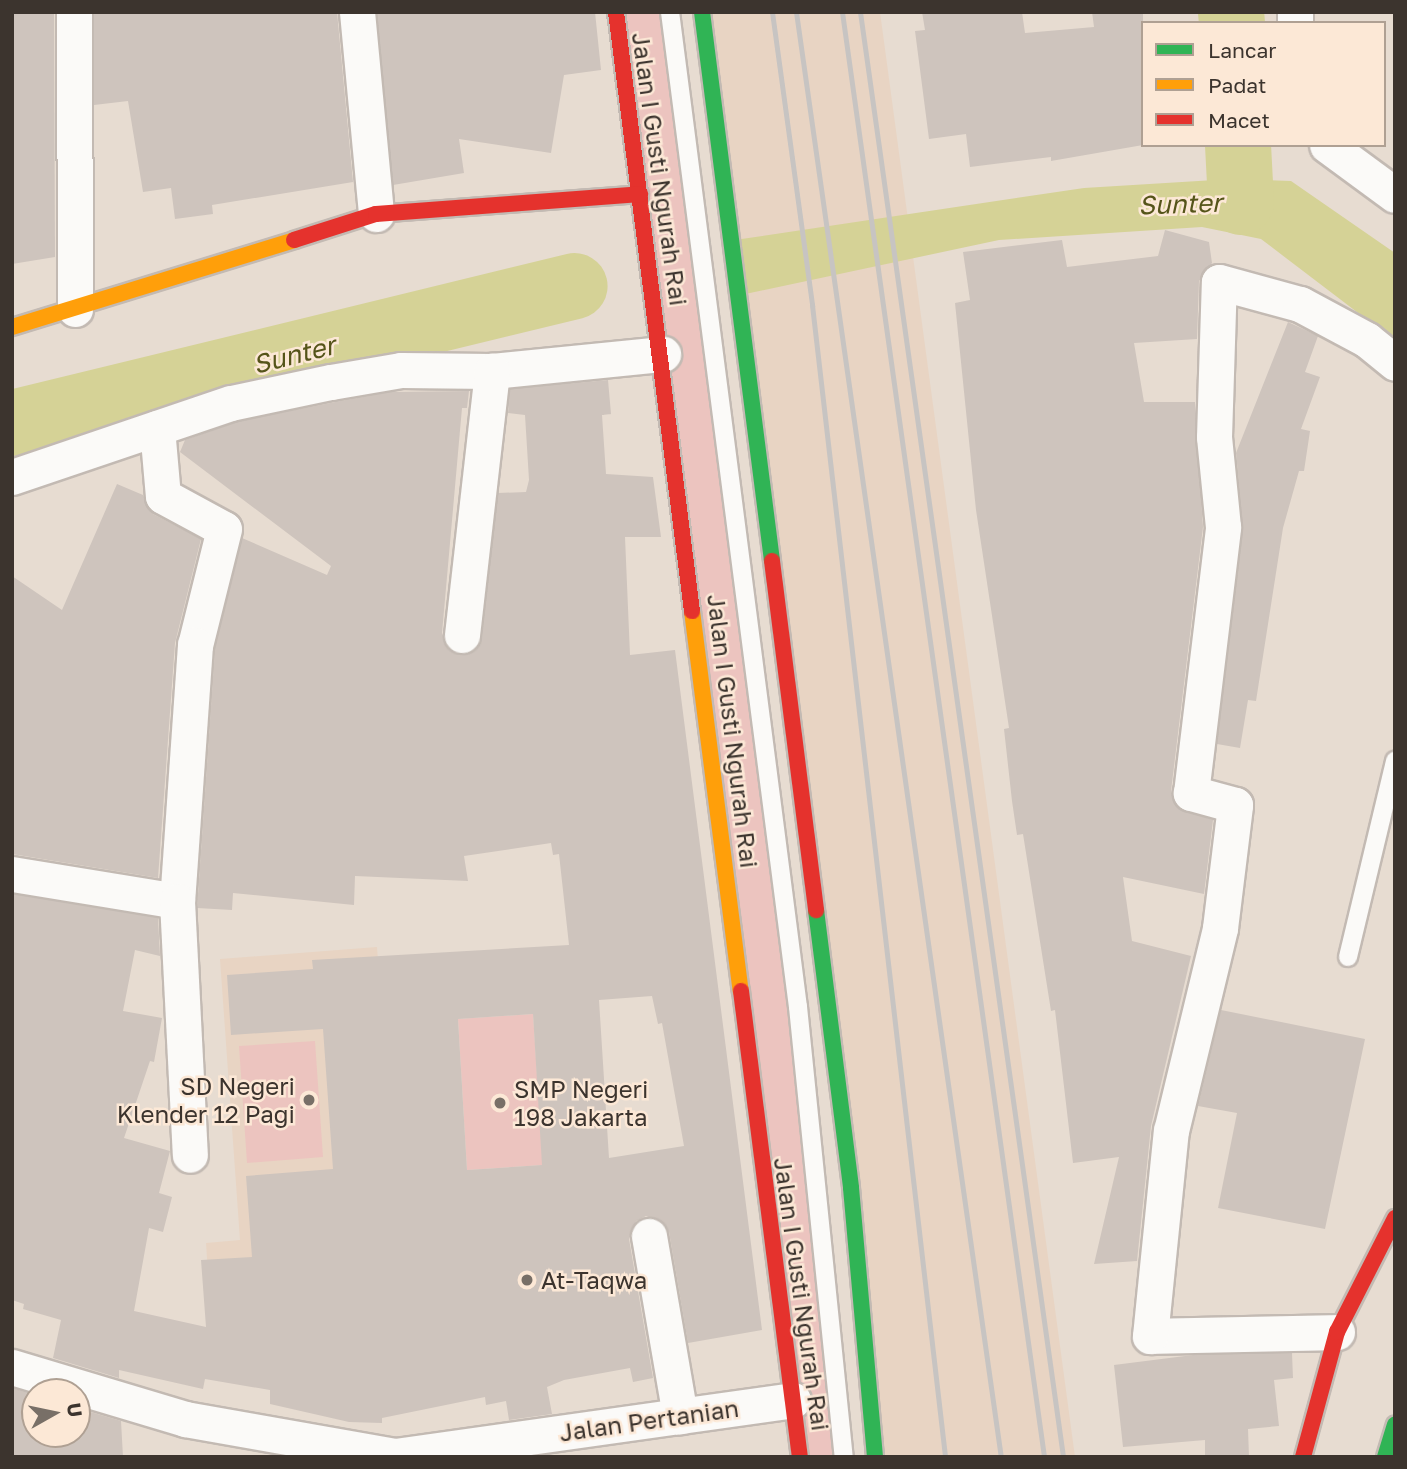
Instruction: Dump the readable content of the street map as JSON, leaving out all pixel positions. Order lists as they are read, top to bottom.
{
  "streets": {
    "main road": ["Jalan I Gusti Ngurah Rai"],
    "street": ["Jalan Pertanian"]
  },
  "crossings": [
    ["Jalan I Gusti Ngurah Rai", "Jalan Pertanian"]
  ],
  "water": ["Sunter"],
  "places": ["SD Negeri Klender 12 Pagi", "SMP Negeri 198 Jakarta", "At-Taqwa"],
  "legend": ["Lancar", "Padat", "Macet"],
  "north": "right"
}
